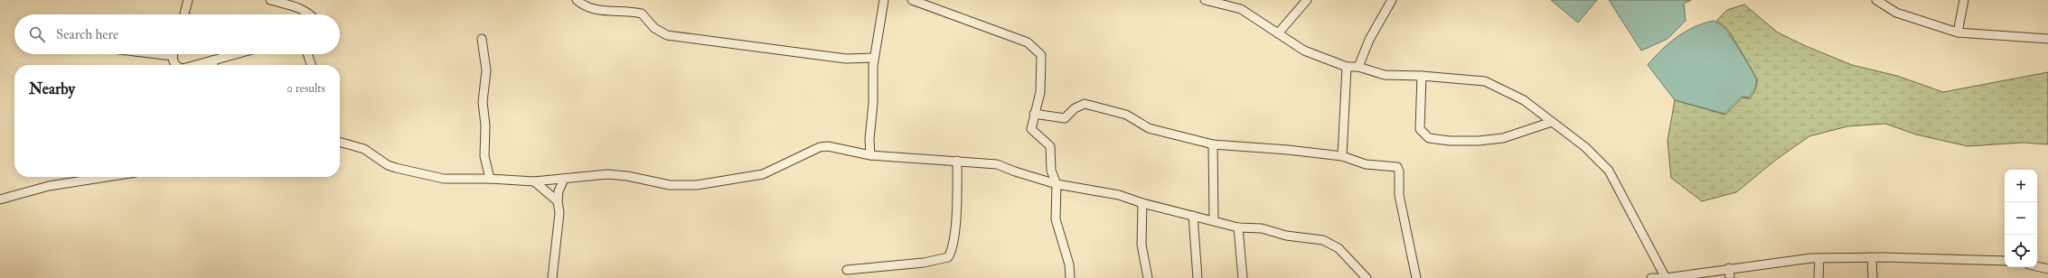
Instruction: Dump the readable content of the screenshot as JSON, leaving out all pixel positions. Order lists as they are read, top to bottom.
{
  "page": {
    "search": "Search here",
    "heading": ["Nearby", "0 results"],
    "map_buttons": ["+", "−"]
  }
}
